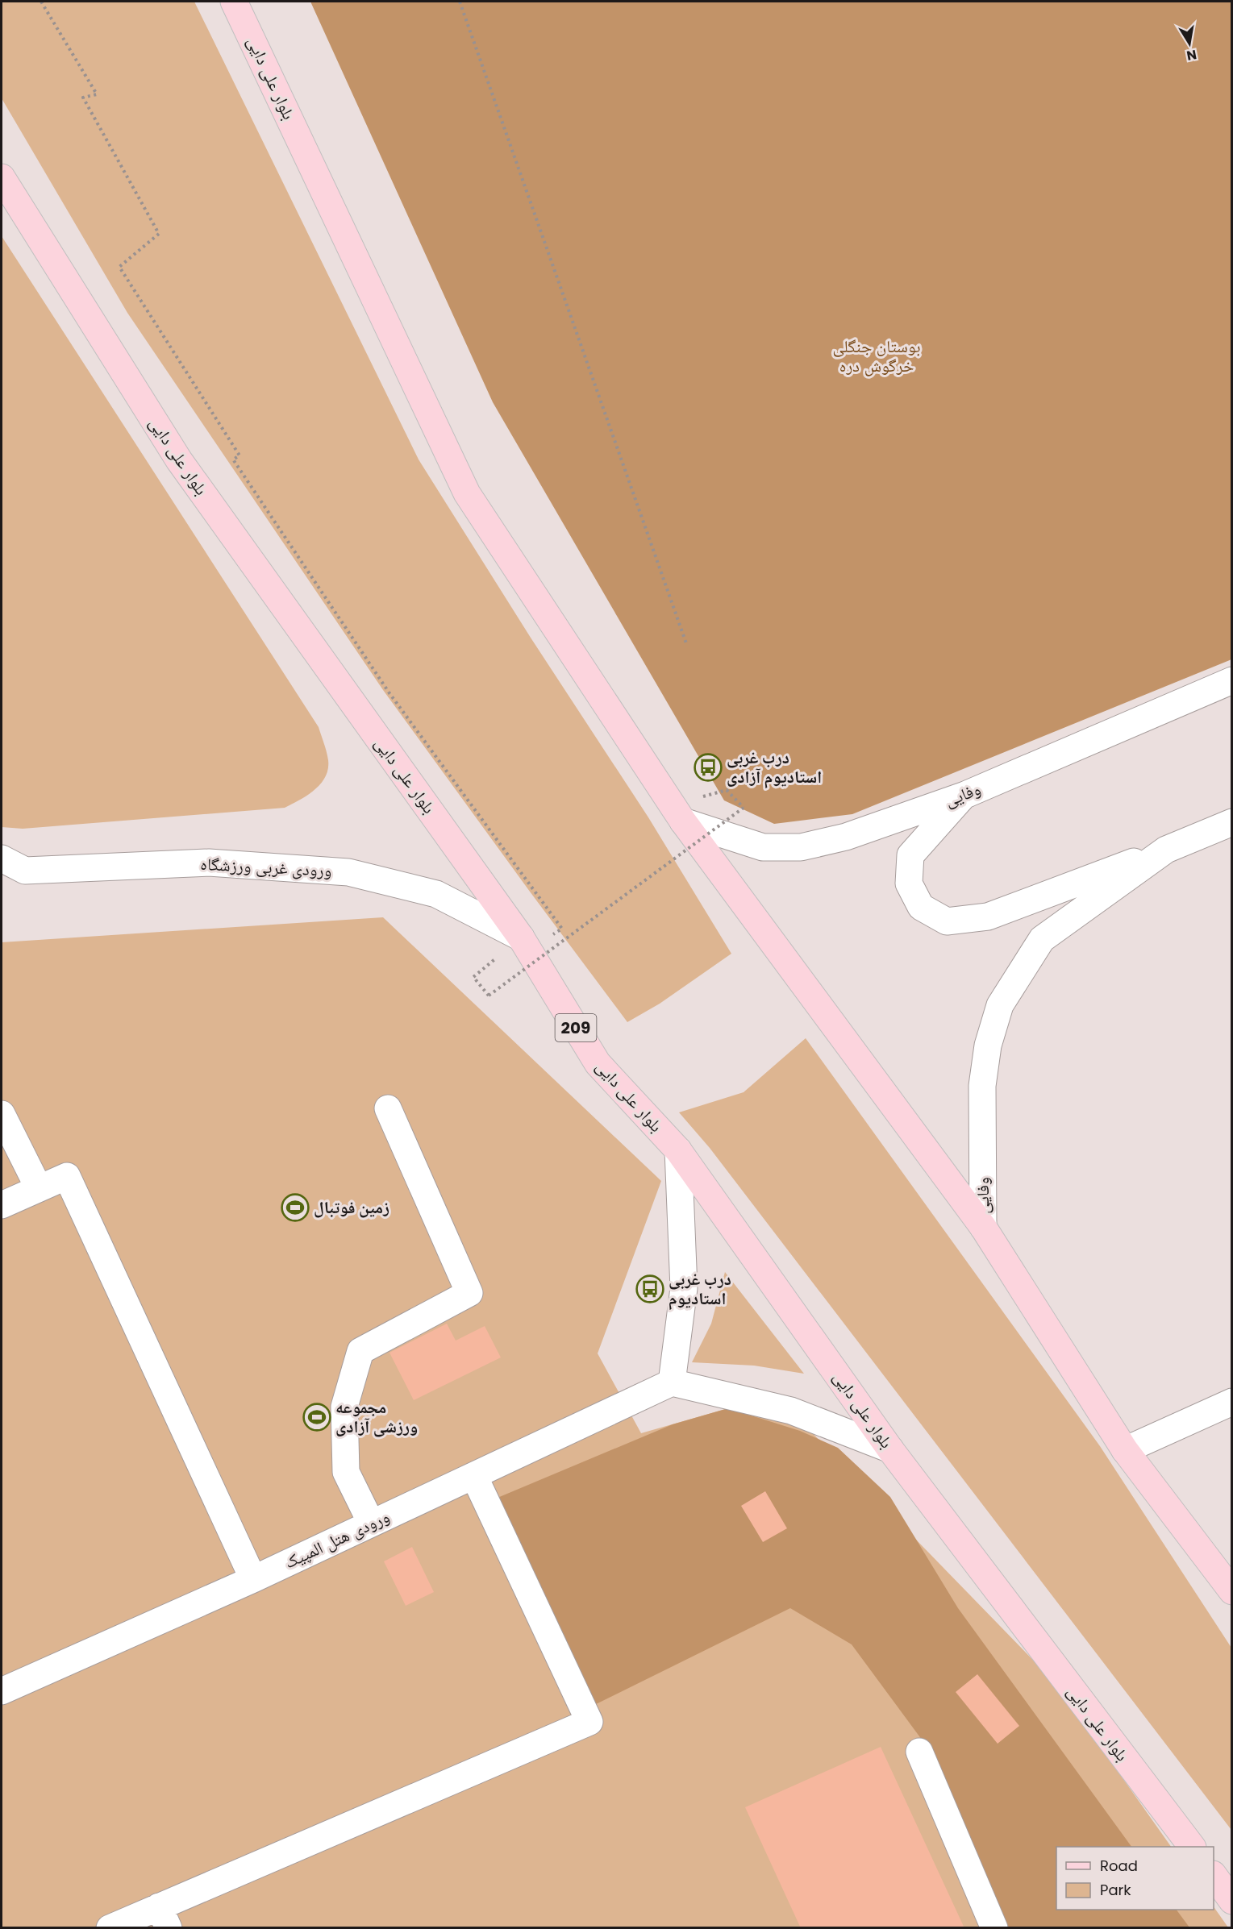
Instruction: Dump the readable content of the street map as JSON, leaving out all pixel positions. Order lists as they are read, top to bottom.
{
  "streets": {
    "main road": ["بلوار علی دایی", "209"],
    "street": ["وفایی", "ورودی غربی ورزشگاه", "ورودی هتل المپیک"]
  },
  "crossings": [
    ["بلوار علی دایی", "وفایی"],
    ["بلوار علی دایی", "ورودی غربی ورزشگاه"]
  ],
  "parks": ["بوستان جنگلی خرگوش دره"],
  "places": {
    "bus stop": ["درب غربی استادیوم آزادی", "درب غربی استادیوم"],
    "sports": ["زمین فوتبال", "مجموعه ورزشی آزادی"]
  },
  "legend": ["Road", "Park"],
  "north": "bottom"
}
